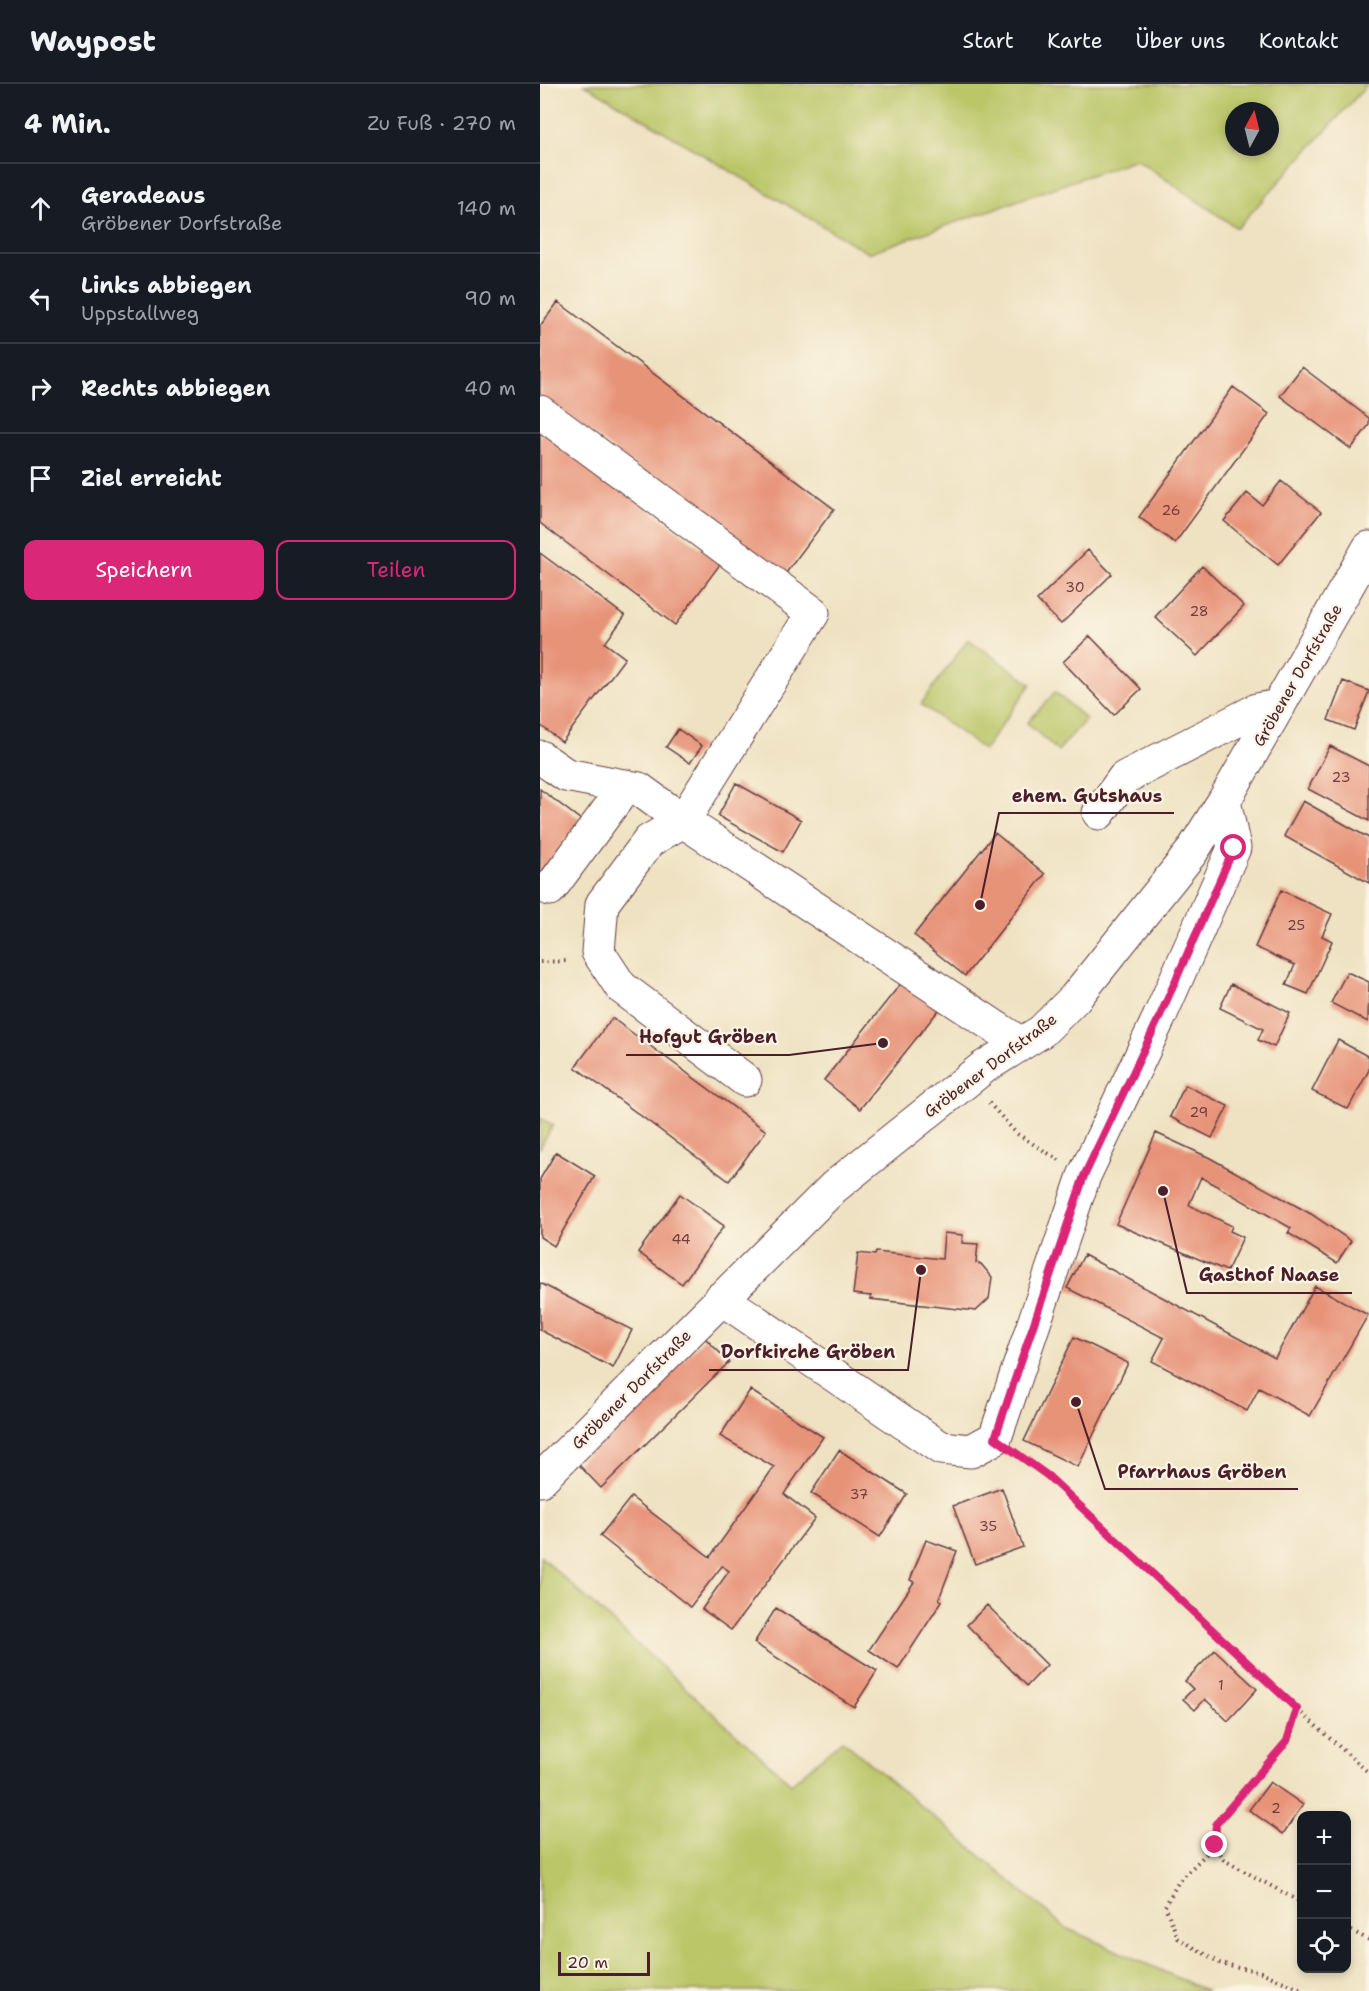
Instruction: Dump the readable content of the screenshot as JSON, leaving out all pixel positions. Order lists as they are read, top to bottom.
{
  "streets": {
    "street": ["Gröbener Dorfstraße"]
  },
  "places": [
    "ehem. Gutshaus",
    "Hofgut Gröben",
    "Gasthof Naase",
    "Dorfkirche Gröben",
    "Pfarrhaus Gröben"
  ],
  "house_numbers": [
    "26",
    "30",
    "28",
    "23",
    "25",
    "29",
    "44",
    "37",
    "35",
    "1",
    "2"
  ],
  "scale_bar": "20 m",
  "north": "top",
  "page": {
    "header": "Waypost",
    "nav": [
      "Start",
      "Karte",
      "Über uns",
      "Kontakt"
    ],
    "heading": ["4 Min.", "Zu Fuß · 270 m"],
    "list": [
      ["Geradeaus", "Gröbener Dorfstraße", "140 m"],
      ["Links abbiegen", "Uppstallweg", "90 m"],
      ["Rechts abbiegen", "40 m"],
      "Ziel erreicht"
    ],
    "buttons": ["Speichern", "Teilen"],
    "map_buttons": ["+", "−"],
    "scale": "20 m"
  }
}
